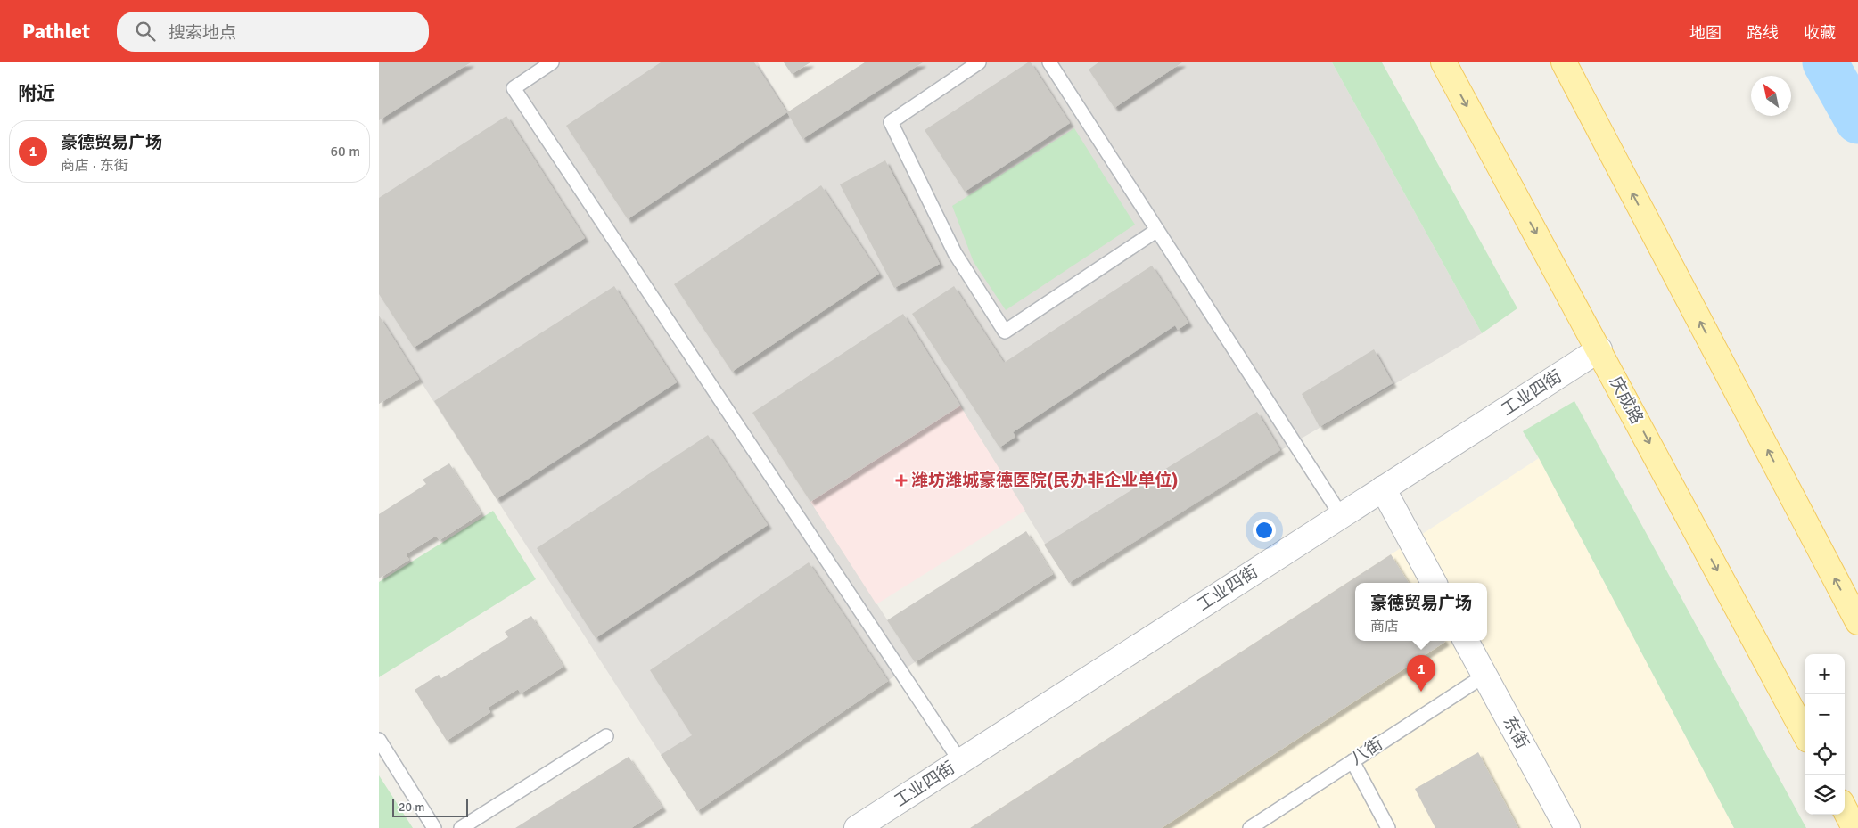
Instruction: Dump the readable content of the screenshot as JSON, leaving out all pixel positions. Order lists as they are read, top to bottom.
{
  "streets": {
    "main road": ["庆成路"],
    "street": ["工业四街", "东街"],
    "lane": ["八街"]
  },
  "crossings": [
    ["工业四街", "庆成路"],
    ["东街", "八街"]
  ],
  "places": {
    "health": ["潍坊潍城豪德医院(民办非企业单位)"]
  },
  "scale_bar": "20 m",
  "north": "top left",
  "page": {
    "header": "Pathlet",
    "search": "搜索地点",
    "nav": ["地图", "路线", "收藏"],
    "heading": "附近",
    "list": [
      {
        "mark": "1",
        "name": "豪德贸易广场",
        "note": "商店 · 东街",
        "value": "60 m"
      }
    ],
    "popup": ["豪德贸易广场", "商店"],
    "map_buttons": ["+", "−"],
    "pins": "1",
    "scale": "20 m"
  }
}
